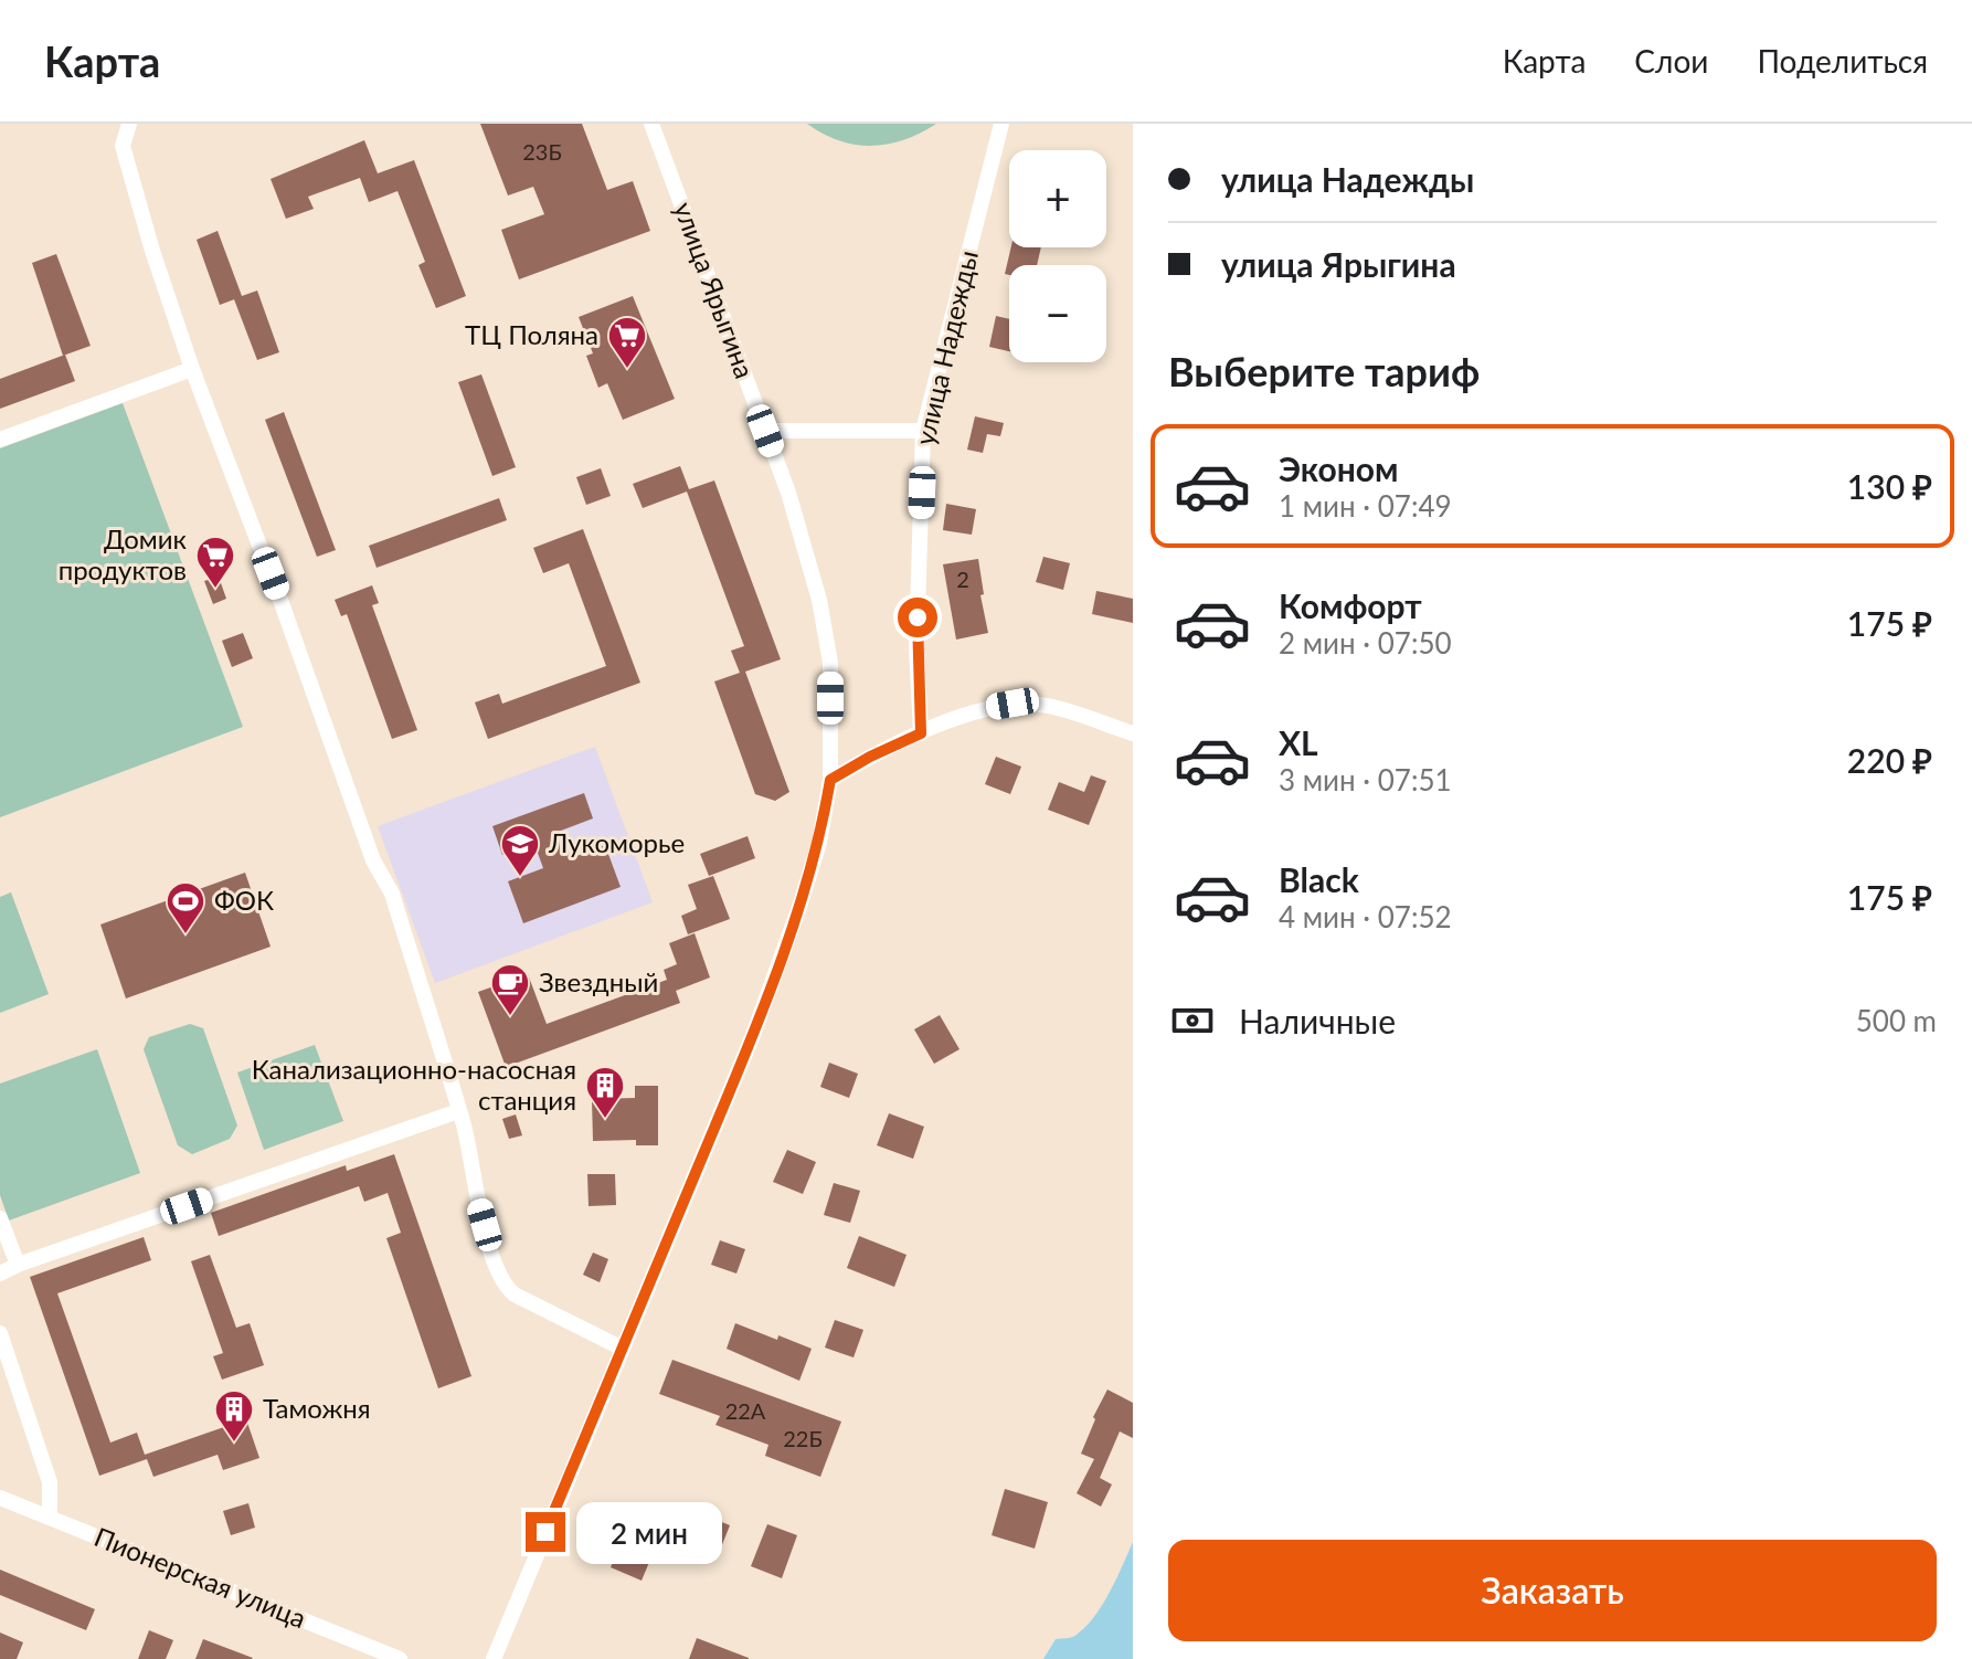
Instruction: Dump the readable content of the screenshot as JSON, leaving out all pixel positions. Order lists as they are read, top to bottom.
{
  "streets": {
    "street": ["улица Ярыгина", "улица Надежды", "Пионерская улица"]
  },
  "places": {
    "supermarket": ["ТЦ Поляна", "Домик продуктов"],
    "school or university": ["Лукоморье"],
    "sports": ["ФОК"],
    "cafe": ["Звездный"],
    "building": ["Канализационно-насосная станция", "Таможня"]
  },
  "house_numbers": [
    "23Б",
    "2",
    "22А",
    "22Б"
  ],
  "page": {
    "header": "Карта",
    "nav": ["Карта", "Слои", "Поделиться"],
    "banner": ["улица Надежды", "улица Ярыгина"],
    "map_buttons": ["+", "−"],
    "heading": "Выберите тариф",
    "list": [
      {
        "name": "Эконом",
        "note": "1 мин · 07:49",
        "value": "130 ₽"
      },
      {
        "name": "Комфорт",
        "note": "2 мин · 07:50",
        "value": "175 ₽"
      },
      {
        "name": "XL",
        "note": "3 мин · 07:51",
        "value": "220 ₽"
      },
      {
        "name": "Black",
        "note": "4 мин · 07:52",
        "value": "175 ₽"
      }
    ],
    "pay": ["Наличные", "500 m"],
    "bubble": "2 мин",
    "buttons": "Заказать"
  }
}
